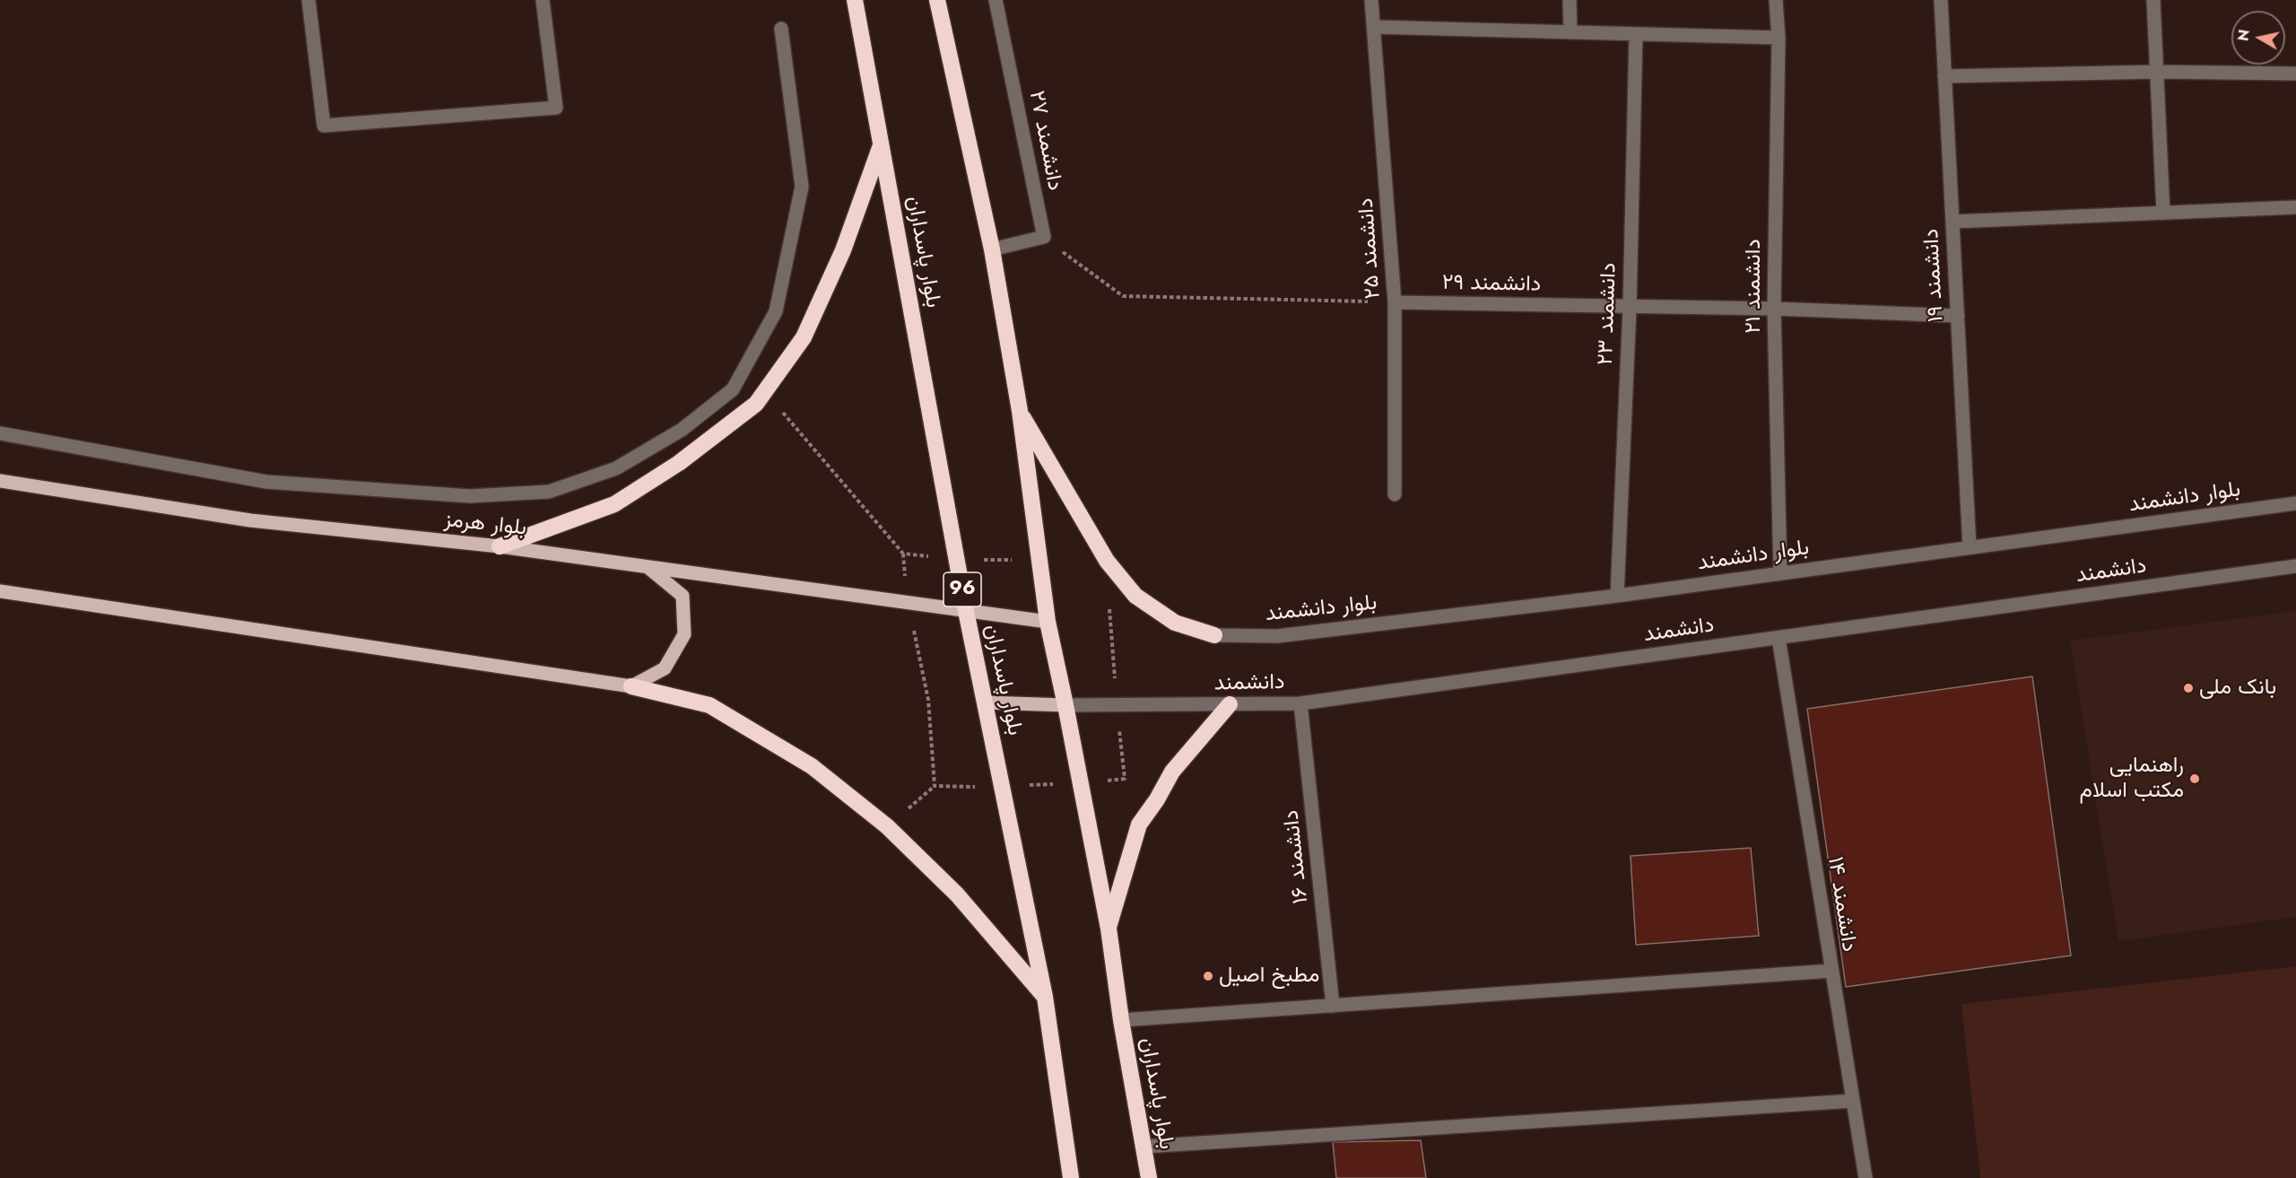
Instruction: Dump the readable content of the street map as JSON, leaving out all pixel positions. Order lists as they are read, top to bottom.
{
  "streets": {
    "highway": ["بلوار پاسداران", "96"],
    "main road": ["بلوار هرمز"],
    "street": [
      "دانشمند ۲۷",
      "دانشمند ۲۵",
      "دانشمند ۱۹",
      "دانشمند ۲۹",
      "دانشمند ۲۱",
      "دانشمند ۲۳",
      "بلوار دانشمند",
      "دانشمند",
      "دانشمند ۱۶",
      "دانشمند ۱۴"
    ]
  },
  "crossings": [
    ["دانشمند ۲۵", "دانشمند ۲۹"],
    ["بلوار پاسداران", "بلوار هرمز"],
    ["بلوار پاسداران", "دانشمند"],
    ["دانشمند ۱۹", "دانشمند ۲۹"],
    ["دانشمند ۱۹", "بلوار دانشمند"],
    ["دانشمند ۲۹", "دانشمند ۲۱"],
    ["دانشمند ۲۹", "دانشمند ۲۳"],
    ["دانشمند ۲۱", "بلوار دانشمند"],
    ["دانشمند ۲۳", "بلوار دانشمند"],
    ["دانشمند", "دانشمند ۱۶"],
    ["دانشمند", "دانشمند ۱۴"]
  ],
  "places": ["بانک ملی", "راهنمایی مکتب اسلام", "مطبخ اصیل"],
  "north": "left"
}
